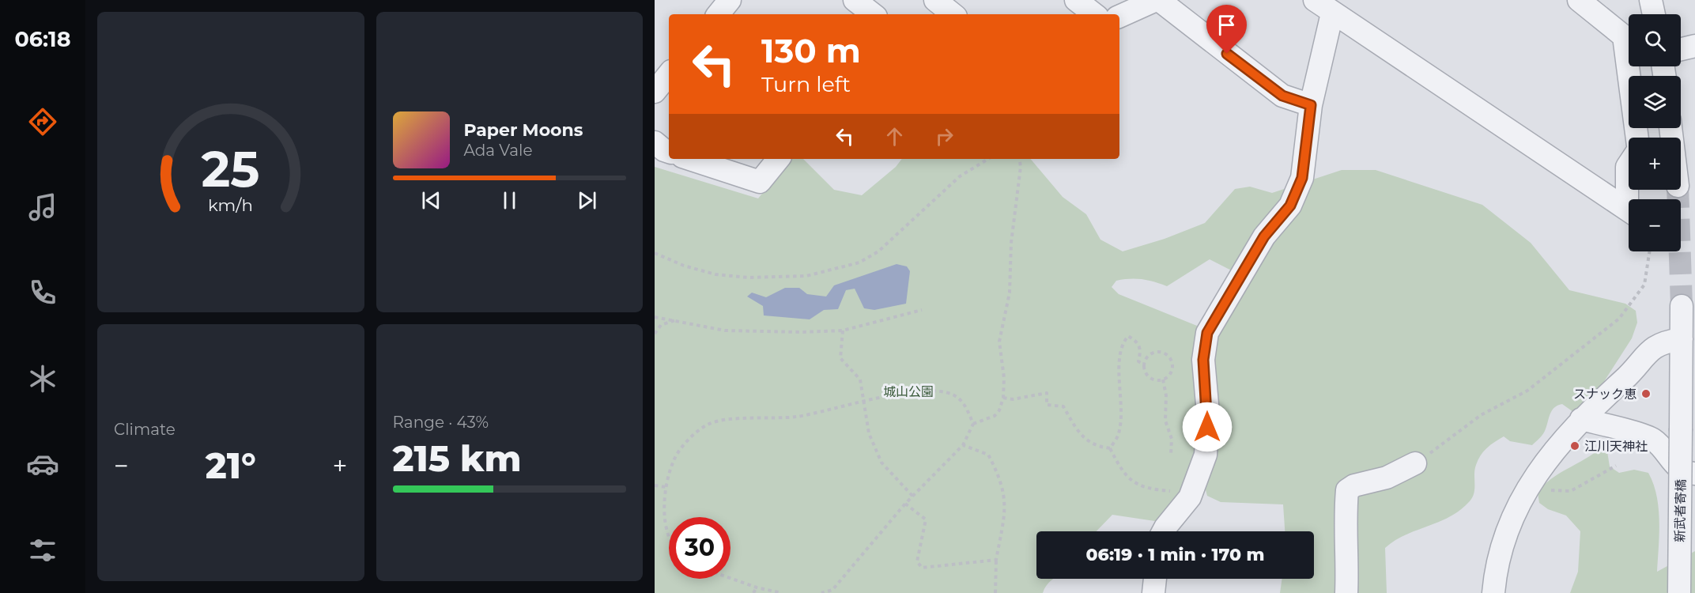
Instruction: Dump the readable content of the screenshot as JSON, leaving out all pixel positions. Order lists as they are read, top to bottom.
{
  "streets": {
    "street": ["新武者寄橋"]
  },
  "parks": ["城山公園"],
  "places": ["スナック恵", "江川天神社"],
  "page": {
    "tabs": "06:18",
    "map_buttons": ["+", "−"],
    "turn": ["130 m", "Turn left"],
    "song": ["Paper Moons", "Ada Vale"],
    "tile": [
      "Climate",
      ["Range · 43%", "215 km"]
    ],
    "heat": ["−", "21°", "+"],
    "limit": "30",
    "trip": "06:19 · 1 min · 170 m",
    "gauge": ["25", "km/h"]
  }
}
